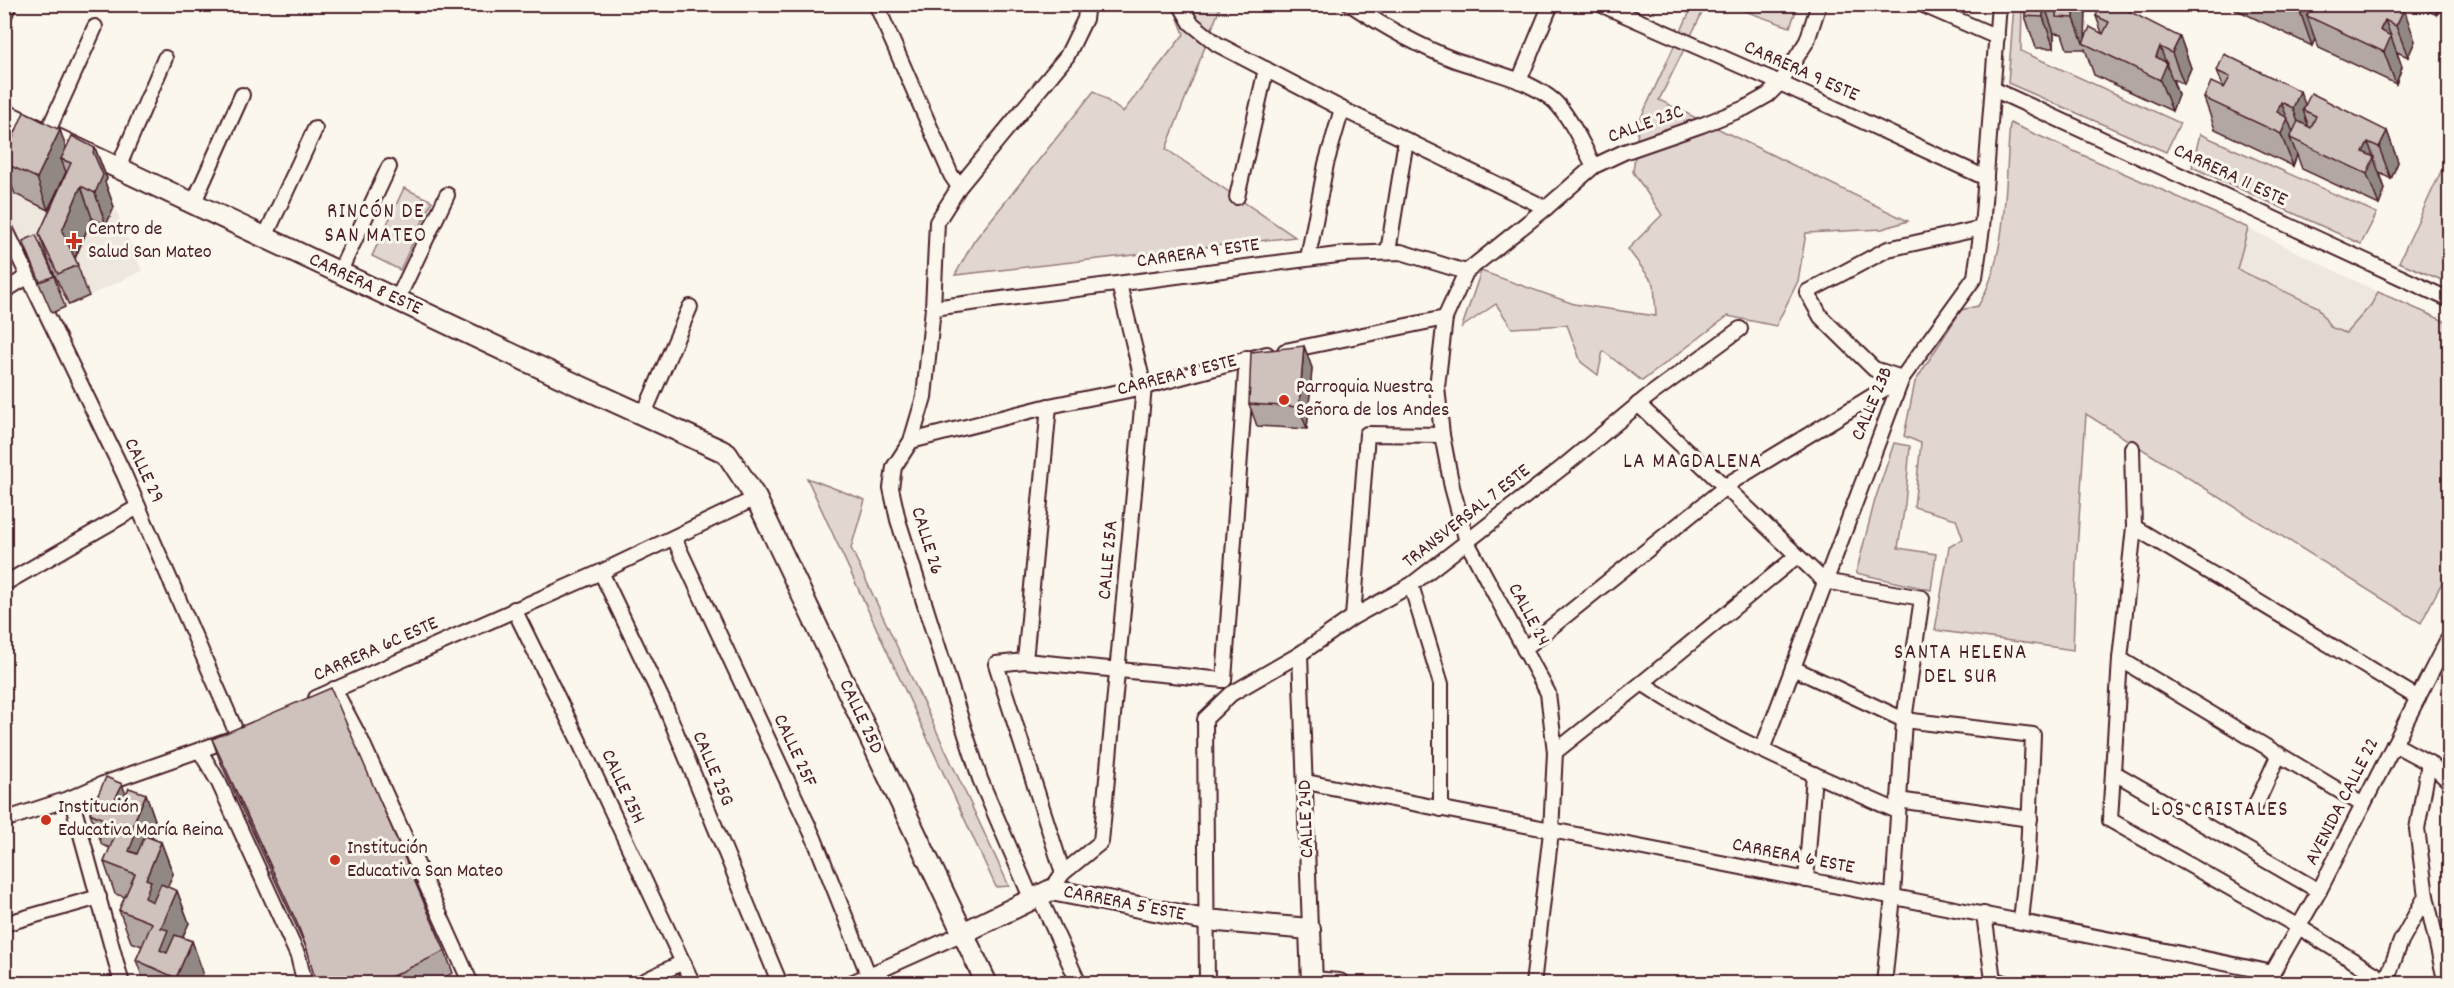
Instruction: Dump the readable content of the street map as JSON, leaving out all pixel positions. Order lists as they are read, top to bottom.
{
  "streets": {
    "main road": [
      "CARRERA 8 ESTE",
      "CALLE 25D",
      "CALLE 24D",
      "CARRERA 5 ESTE"
    ],
    "street": [
      "CARRERA 9 ESTE",
      "CALLE 23C",
      "CARRERA 11 ESTE",
      "CALLE 23B",
      "CALLE 29",
      "TRANSVERSAL 7 ESTE",
      "CALLE 26",
      "CALLE 25A",
      "CALLE 24",
      "CARRERA 6C ESTE",
      "CALLE 25F",
      "CALLE 25G",
      "CALLE 25H",
      "AVENIDA CALLE 22",
      "CARRERA 6 ESTE"
    ]
  },
  "crossings": [
    ["CARRERA 9 ESTE", "CALLE 23C"],
    ["CARRERA 9 ESTE", "CALLE 23B"],
    ["CARRERA 9 ESTE", "CALLE 26"],
    ["CARRERA 9 ESTE", "CALLE 25A"],
    ["CARRERA 9 ESTE", "CALLE 24"],
    ["CALLE 23C", "CALLE 24"],
    ["CARRERA 11 ESTE", "CALLE 23B"],
    ["CARRERA 8 ESTE", "CALLE 26"],
    ["CARRERA 8 ESTE", "CALLE 25A"],
    ["CARRERA 8 ESTE", "CALLE 24"],
    ["CARRERA 8 ESTE", "CALLE 25D"],
    ["TRANSVERSAL 7 ESTE", "CALLE 24"],
    ["TRANSVERSAL 7 ESTE", "CALLE 24D"],
    ["TRANSVERSAL 7 ESTE", "CARRERA 5 ESTE"],
    ["CALLE 26", "CARRERA 5 ESTE"],
    ["CALLE 24", "CARRERA 6 ESTE"],
    ["CARRERA 6C ESTE", "CALLE 25D"],
    ["CARRERA 6C ESTE", "CALLE 25F"],
    ["CARRERA 6C ESTE", "CALLE 25G"],
    ["CARRERA 6C ESTE", "CALLE 25H"],
    ["AVENIDA CALLE 22", "CARRERA 6 ESTE"],
    ["CALLE 24D", "CARRERA 6 ESTE"],
    ["CALLE 24D", "CARRERA 5 ESTE"]
  ],
  "districts": [
    "RINCÓN DE SAN MATEO",
    "LA MAGDALENA",
    "SANTA HELENA DEL SUR",
    "LOS CRISTALES"
  ],
  "places": {
    "health": ["Centro de Salud San Mateo"],
    "other": ["Parroquia Nuestra Señora de los Andes", "Institución Educativa María Reina", "Institución Educativa San Mateo"]
  }
}
